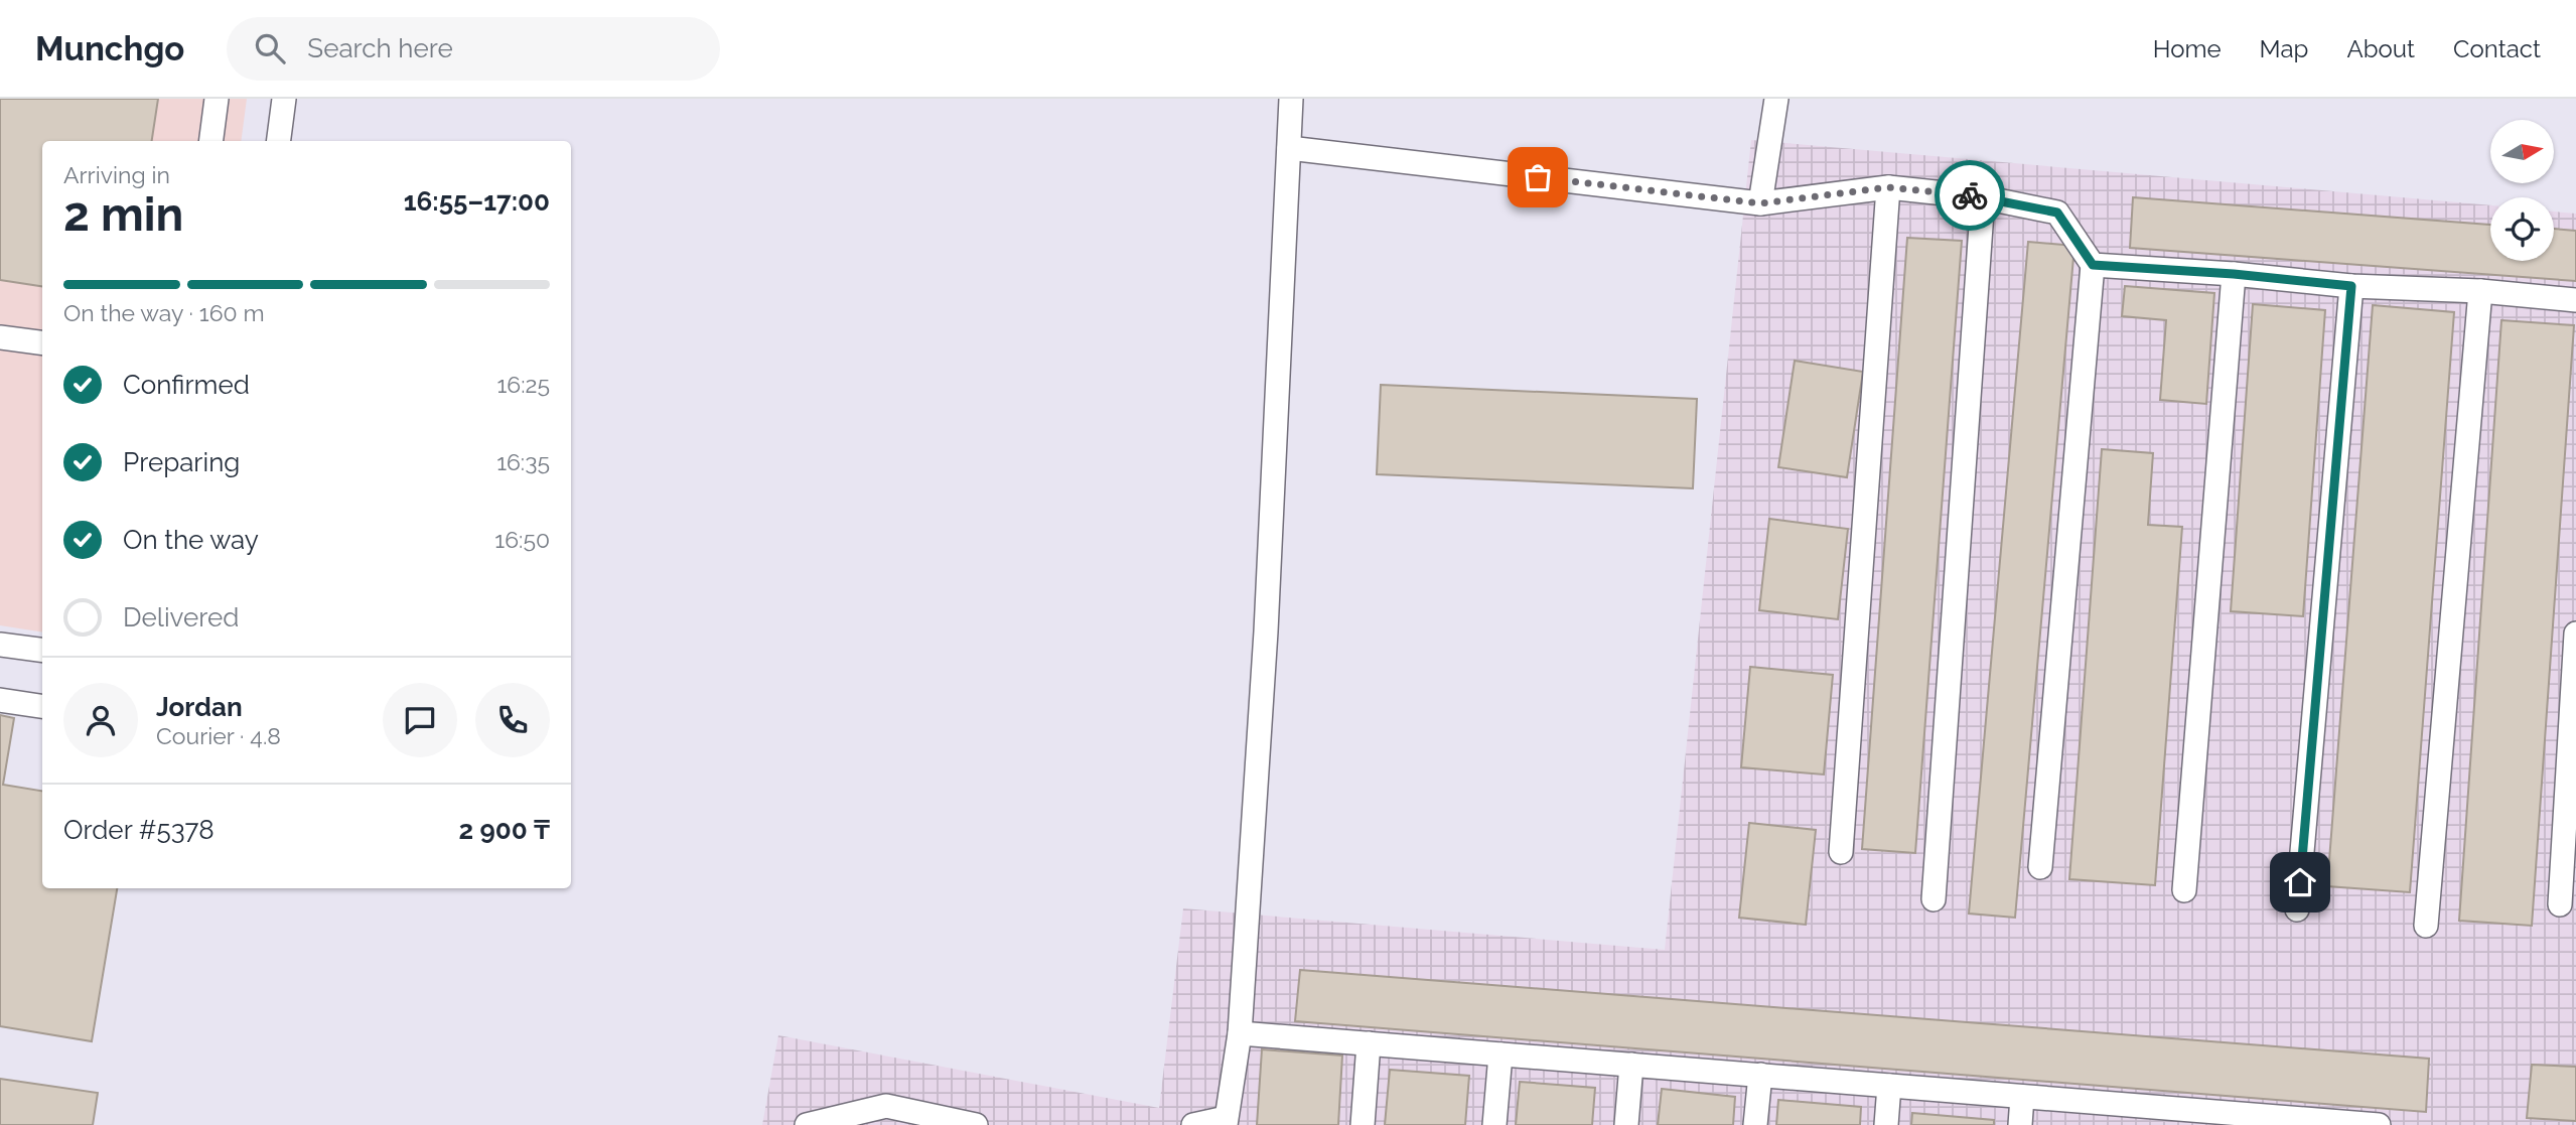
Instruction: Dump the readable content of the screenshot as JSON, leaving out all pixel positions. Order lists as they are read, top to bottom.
{
  "north": "right",
  "page": {
    "header": "Munchgo",
    "search": "Search here",
    "nav": [
      "Home",
      "Map",
      "About",
      "Contact"
    ],
    "heading": ["2 min", "Arriving in", "16:55–17:00"],
    "panel": [
      "Jordan",
      "Courier · 4.8",
      "Order #5378",
      "2 900 ₸"
    ],
    "bar": "On the way · 160 m",
    "list": [
      ["Confirmed", "16:25"],
      ["Preparing", "16:35"],
      ["On the way", "16:50"],
      "Delivered"
    ]
  }
}
